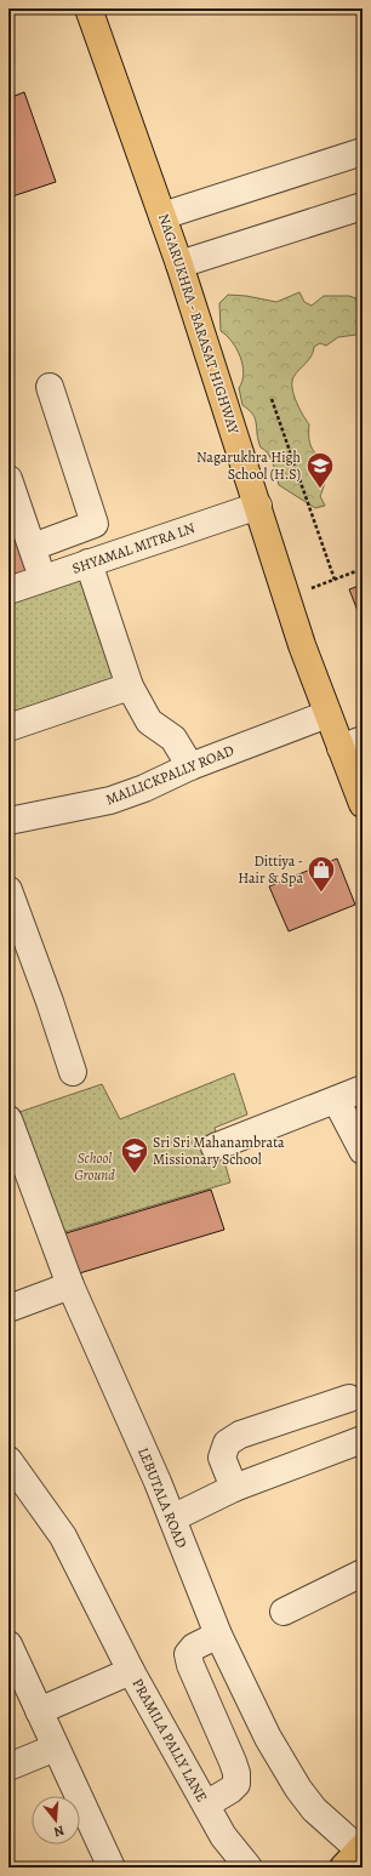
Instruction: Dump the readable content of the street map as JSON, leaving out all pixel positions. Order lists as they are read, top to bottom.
{
  "streets": {
    "main road": ["NAGARUKHRA - BARASAT HIGHWAY"],
    "street": [
      "SHYAMAL MITRA LN",
      "MALLICKPALLY ROAD",
      "LEBUTALA ROAD",
      "PRAMILA PALLY LANE"
    ]
  },
  "crossings": [
    ["NAGARUKHRA - BARASAT HIGHWAY", "SHYAMAL MITRA LN"],
    ["NAGARUKHRA - BARASAT HIGHWAY", "MALLICKPALLY ROAD"]
  ],
  "parks": ["School Ground"],
  "places": {
    "school or university": ["Nagarukhra High School (H.S)", "Sri Sri Mahanambrata Missionary School"],
    "shop": ["Dittiya - Hair & Spa"]
  },
  "north": "bottom"
}
